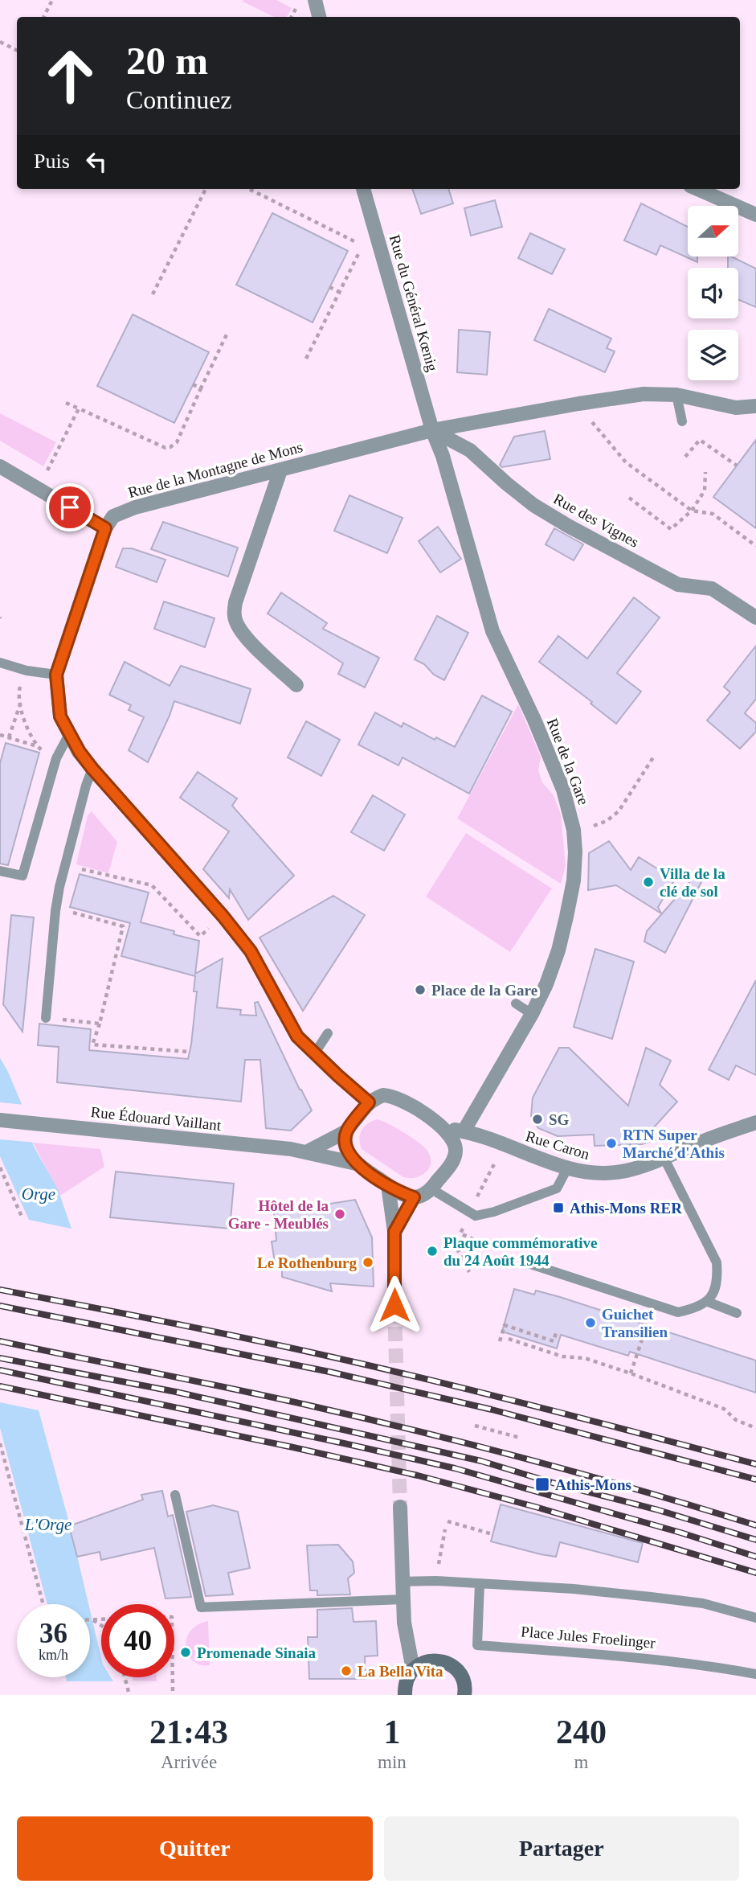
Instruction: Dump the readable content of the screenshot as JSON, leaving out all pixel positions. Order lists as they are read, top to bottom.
{
  "streets": {
    "street": [
      "Rue du Général Kœnig",
      "Rue de la Montagne de Mons",
      "Rue des Vignes",
      "Rue de la Gare",
      "Rue Édouard Vaillant",
      "Rue Caron"
    ],
    "lane": ["Place Jules Froelinger"]
  },
  "crossings": [
    ["Rue du Général Kœnig", "Rue de la Montagne de Mons"],
    ["Rue du Général Kœnig", "Rue des Vignes"],
    ["Rue du Général Kœnig", "Rue de la Gare"],
    ["Rue de la Montagne de Mons", "Rue des Vignes"],
    ["Rue de la Montagne de Mons", "Rue de la Gare"],
    ["Rue des Vignes", "Rue de la Gare"],
    ["Rue de la Gare", "Rue Caron"],
    ["Rue Édouard Vaillant", "Rue Caron"]
  ],
  "water": ["Orge", "L'Orge"],
  "places": {
    "other": [
      "Villa de la clé de sol",
      "Place de la Gare",
      "SG",
      "RTN Super Marché d'Athis",
      "Hôtel de la Gare - Meublés",
      "Plaque commémorative du 24 Août 1944",
      "Le Rothenburg",
      "Guichet Transilien",
      "Promenade Sinaia",
      "La Bella Vita"
    ],
    "transit": ["Athis-Mons RER", "Athis-Mons"]
  },
  "north": "right",
  "page": {
    "turn": ["20 m", "Continuez"],
    "then": "Puis",
    "speed": "36 km/h",
    "limit": "40",
    "eta": [
      "21:43",
      "Arrivée",
      "1",
      "min",
      "240",
      "m"
    ],
    "buttons": ["Quitter", "Partager"]
  }
}
